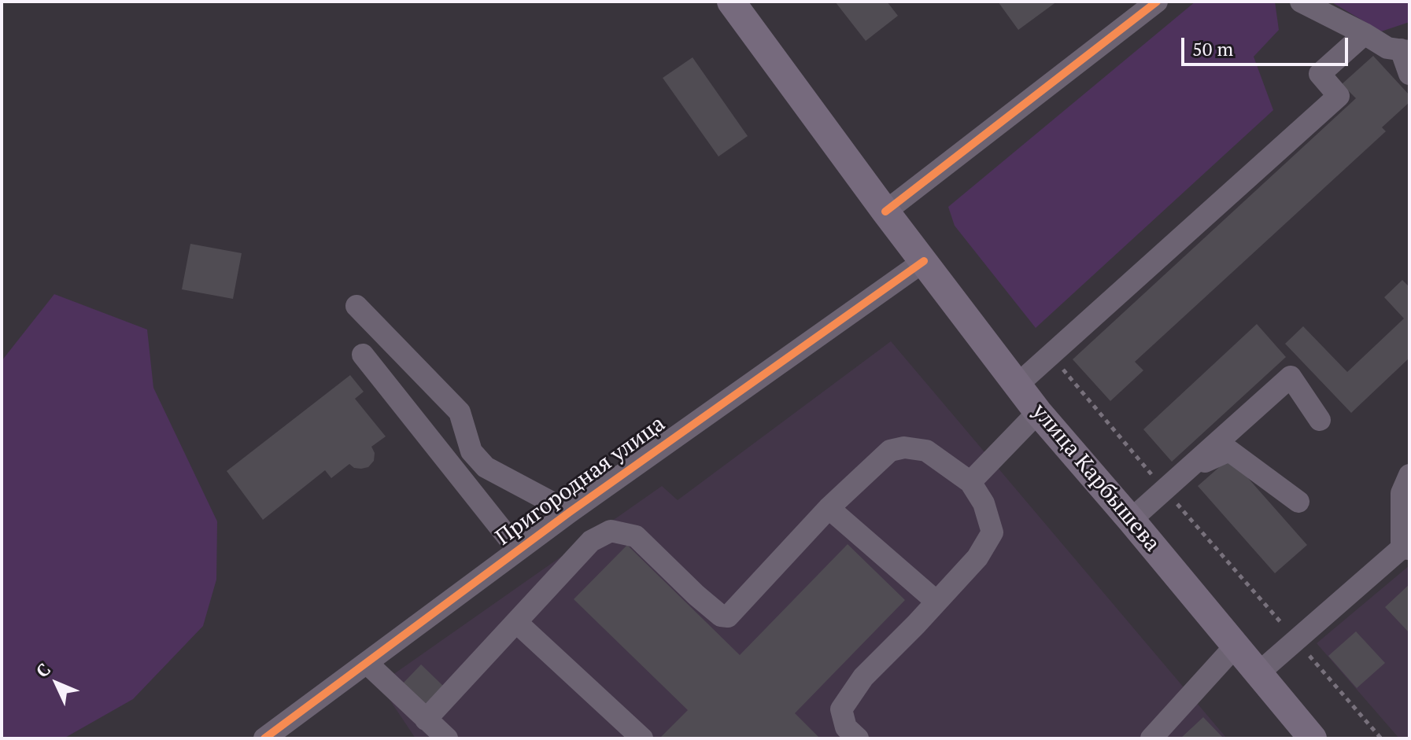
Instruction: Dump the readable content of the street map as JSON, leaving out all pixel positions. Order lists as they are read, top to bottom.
{
  "streets": {
    "main road": ["улица Карбышева"],
    "street": ["Пригородная улица"]
  },
  "crossings": [
    ["улица Карбышева", "Пригородная улица"]
  ],
  "scale_bar": "50 m",
  "north": "top left"
}
